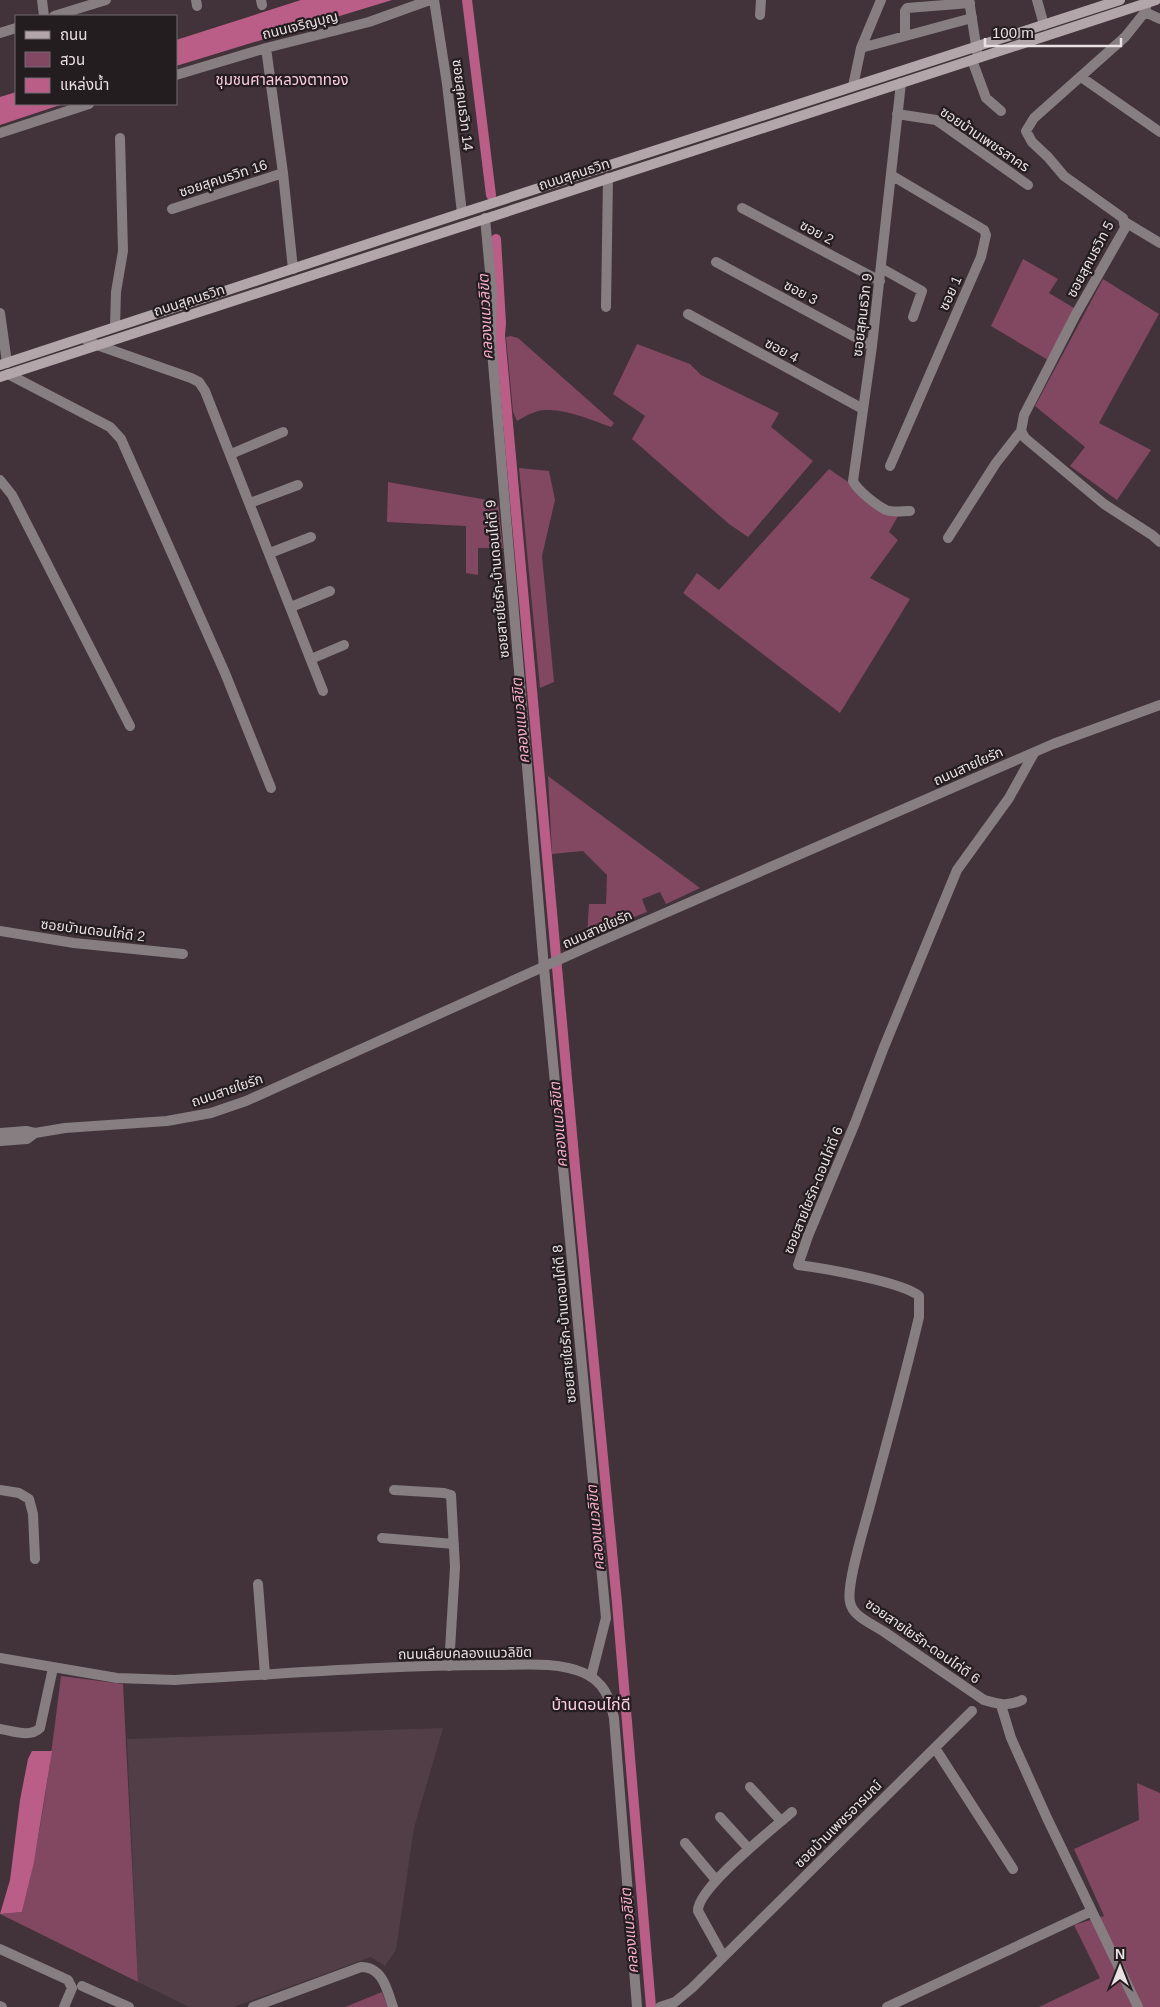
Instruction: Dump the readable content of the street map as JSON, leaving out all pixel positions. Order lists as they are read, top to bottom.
{
  "streets": {
    "main road": ["ถนนสุคนธวิท"],
    "street": [
      "ถนนเจริญบุญ",
      "ซอยสุคนธวิท 14",
      "ซอยบ้านเพชรสาคร",
      "ซอยสุคนธวิท 16",
      "ซอย 2",
      "ซอยสุคนธวิท 5",
      "ซอย 3",
      "ซอย 1",
      "ซอยสุคนธวิท 9",
      "ซอย 4",
      "ซอยสายใยรัก-บ้านดอนไก่ดี 9",
      "ถนนสายใยรัก",
      "ซอยบัานดอนไก่ดี 2",
      "ซอยสายใยรัก-ดอนไก่ดี 6",
      "ซอยสายใยรัก-บ้านดอนไก่ดี 8",
      "ถนนเลียบคลองแนวลิขิต",
      "ซอยบ้านเพชรอารมณ์"
    ]
  },
  "crossings": [
    ["ถนนเจริญบุญ", "ซอยสุคนธวิท 16"],
    ["ซอยสุคนธวิท 14", "ถนนสุคนธวิท"],
    ["ซอยบ้านเพชรสาคร", "ซอยสุคนธวิท 9"],
    ["ถนนสุคนธวิท", "ซอยสุคนธวิท 16"],
    ["ถนนสุคนธวิท", "ซอยสุคนธวิท 5"],
    ["ถนนสุคนธวิท", "ซอยสุคนธวิท 9"],
    ["ถนนสุคนธวิท", "ซอยสายใยรัก-บ้านดอนไก่ดี 9"],
    ["ซอย 2", "ซอยสุคนธวิท 9"],
    ["ซอย 3", "ซอยสุคนธวิท 9"],
    ["ซอย 1", "ซอยสุคนธวิท 9"],
    ["ซอยสุคนธวิท 9", "ซอย 4"],
    ["ซอยสายใยรัก-บ้านดอนไก่ดี 9", "ถนนสายใยรัก"],
    ["ซอยสายใยรัก-บ้านดอนไก่ดี 9", "ซอยสายใยรัก-บ้านดอนไก่ดี 8"],
    ["ถนนสายใยรัก", "ซอยสายใยรัก-ดอนไก่ดี 6"],
    ["ถนนสายใยรัก", "ซอยสายใยรัก-บ้านดอนไก่ดี 8"],
    ["ซอยสายใยรัก-บ้านดอนไก่ดี 8", "ถนนเลียบคลองแนวลิขิต"]
  ],
  "districts": ["ชุมชนศาลหลวงตาทอง", "บ้านดอนไก่ดี"],
  "water": ["คลองแนวลิขิต"],
  "legend": ["ถนน", "สวน", "แหล่งน้ำ"],
  "scale_bar": "100 m",
  "north": "top"
}
